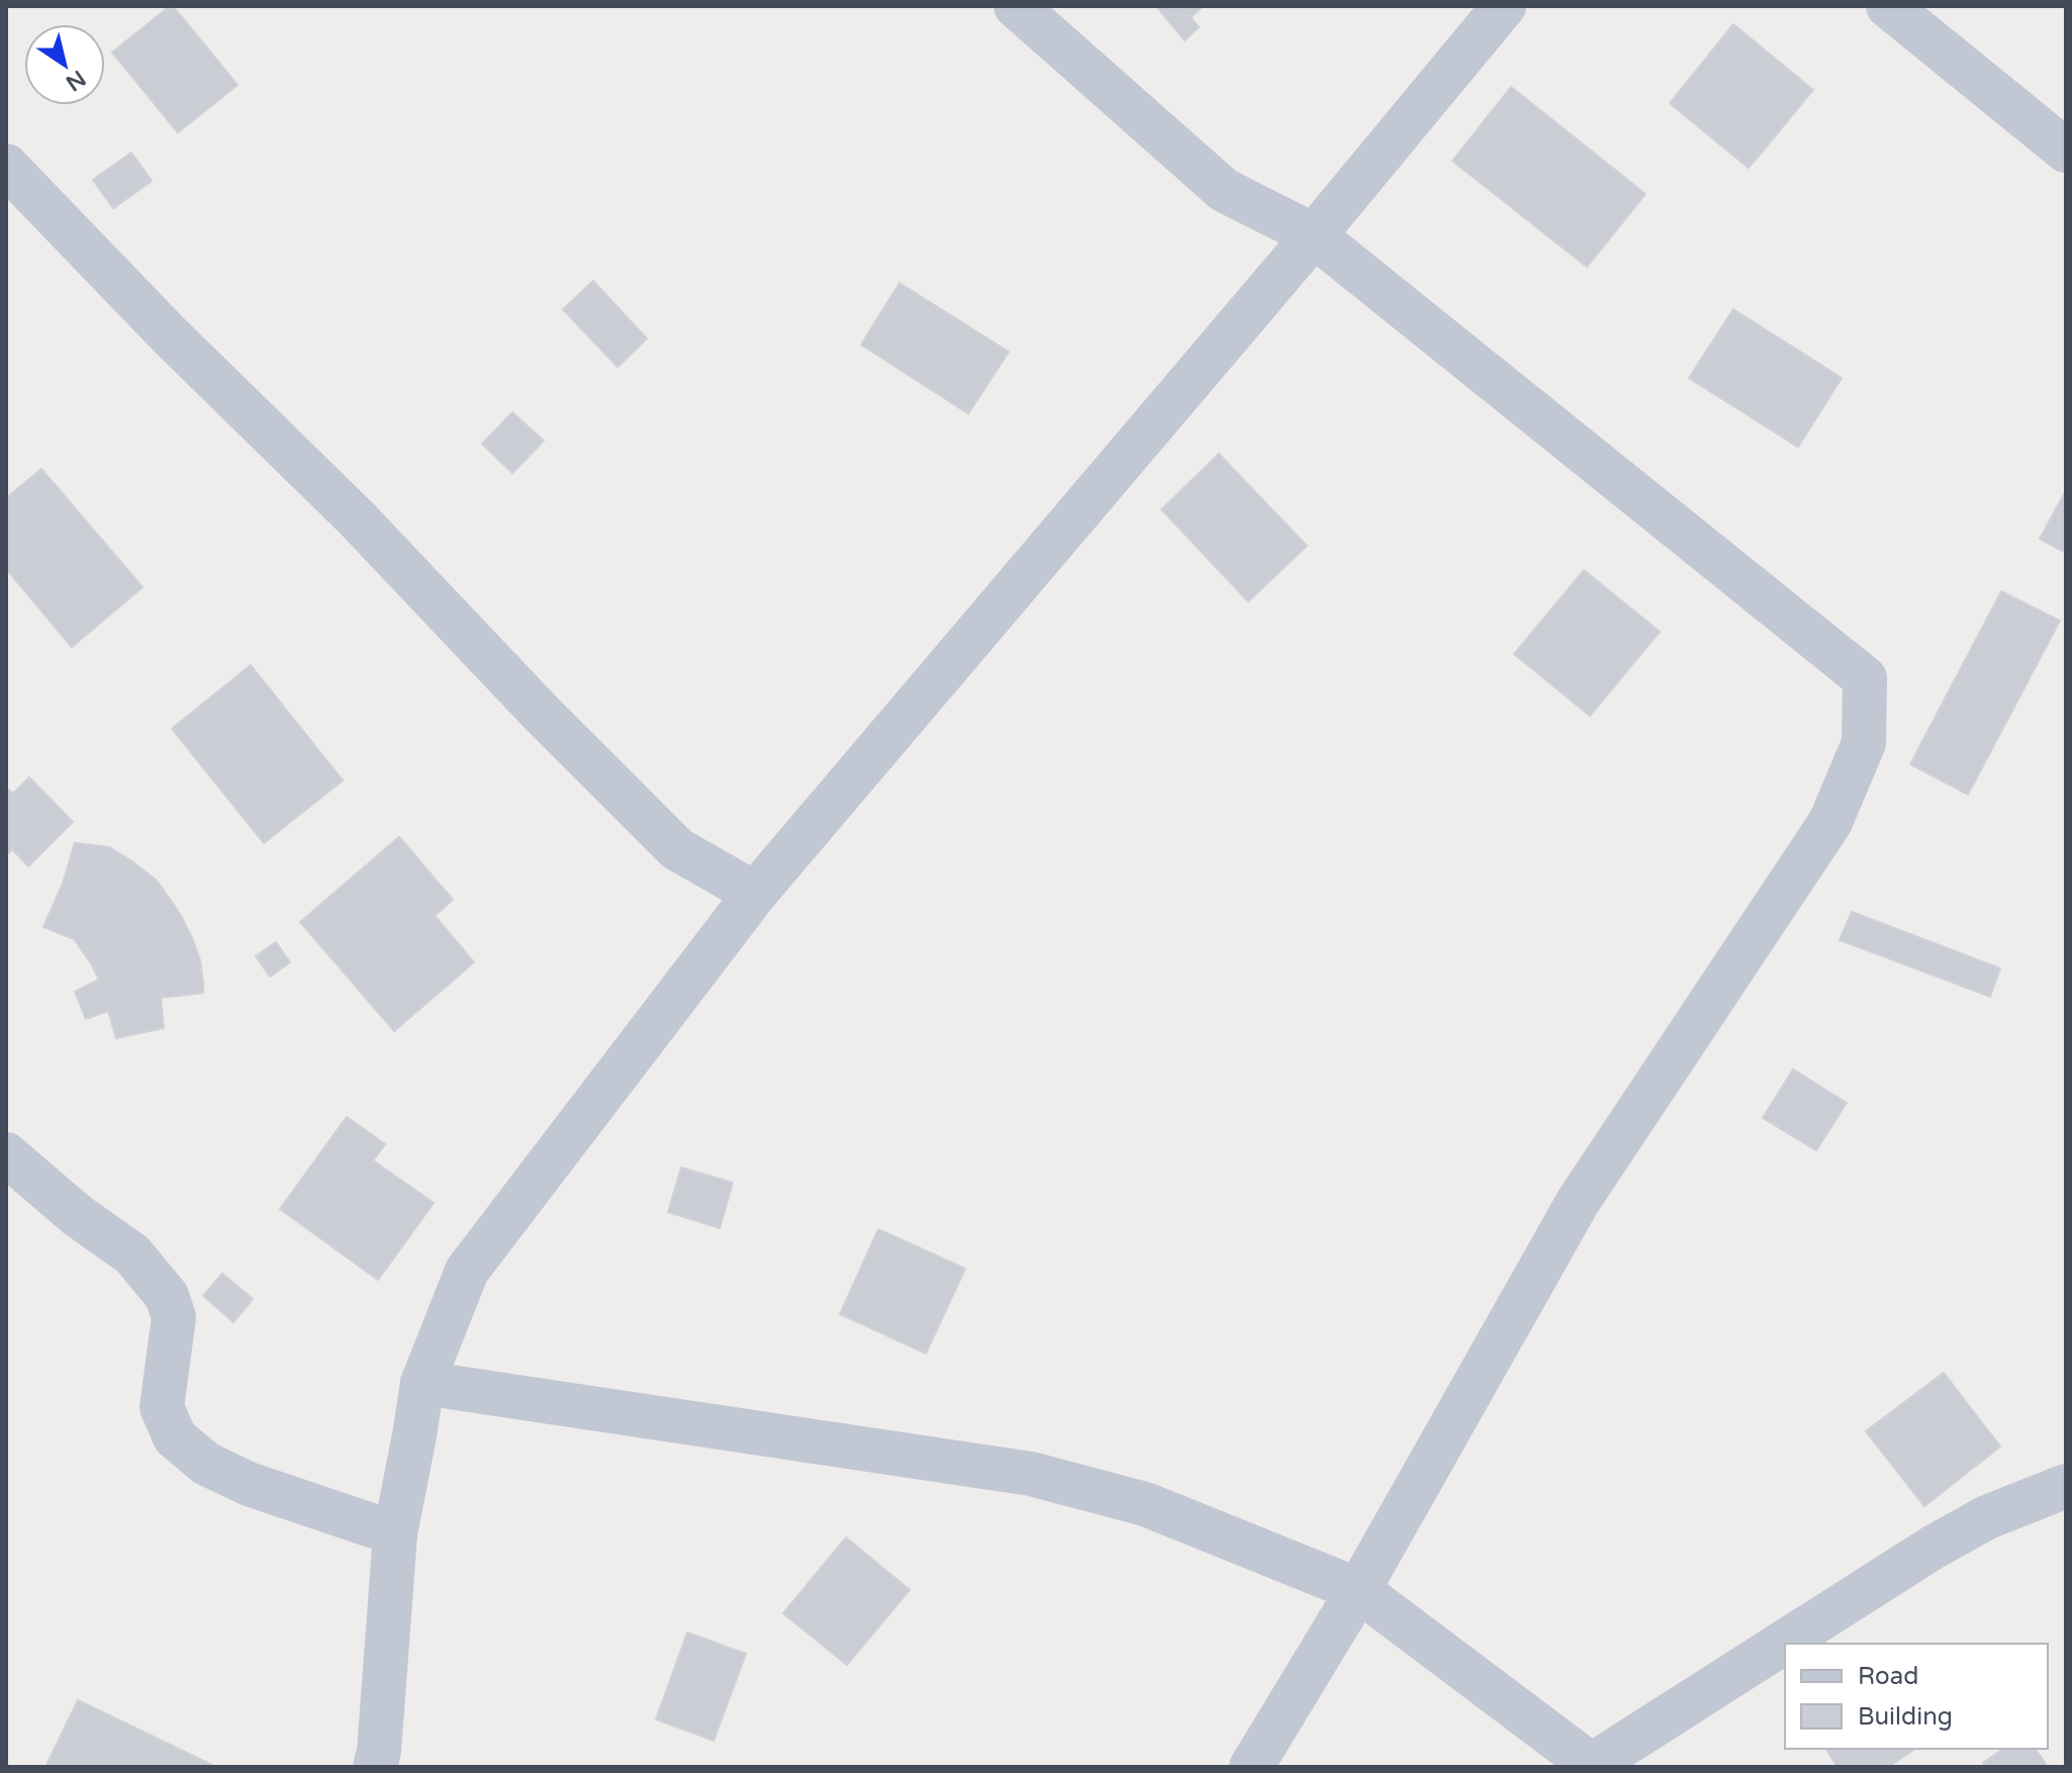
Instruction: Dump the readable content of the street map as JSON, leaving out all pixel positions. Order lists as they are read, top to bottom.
{
  "legend": ["Road", "Building"],
  "north": "bottom right"
}
